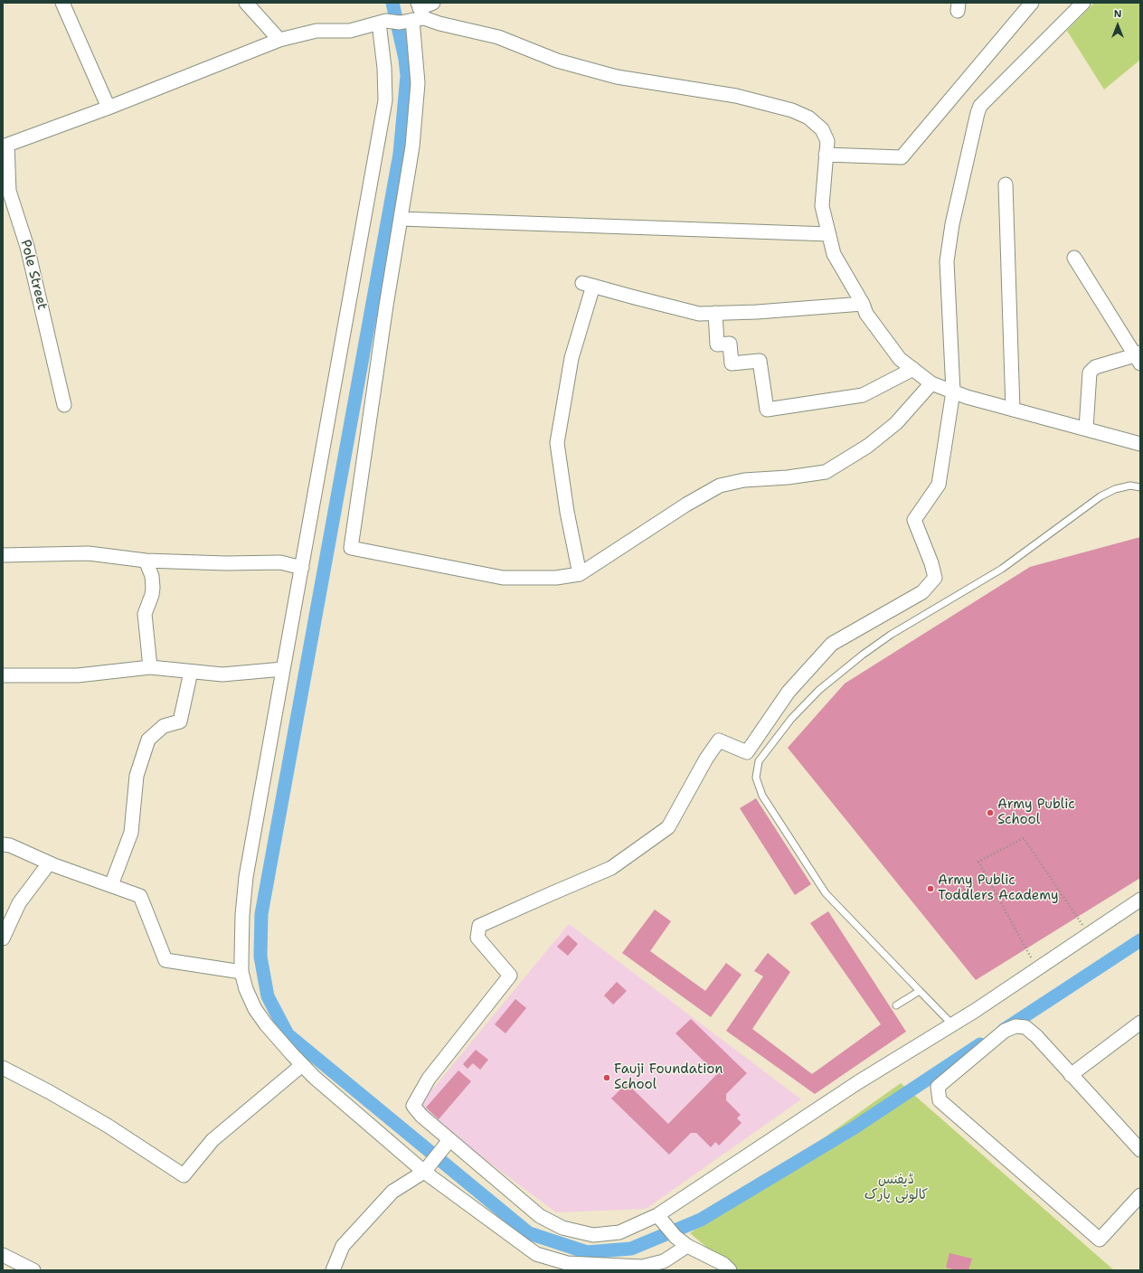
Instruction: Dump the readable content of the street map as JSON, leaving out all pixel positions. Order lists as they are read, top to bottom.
{
  "streets": {
    "street": ["Pole Street"]
  },
  "parks": ["ڈیفنس کالونی پارک"],
  "places": ["Army Public School", "Army Public Toddlers Academy", "Fauji Foundation School"],
  "north": "top"
}
